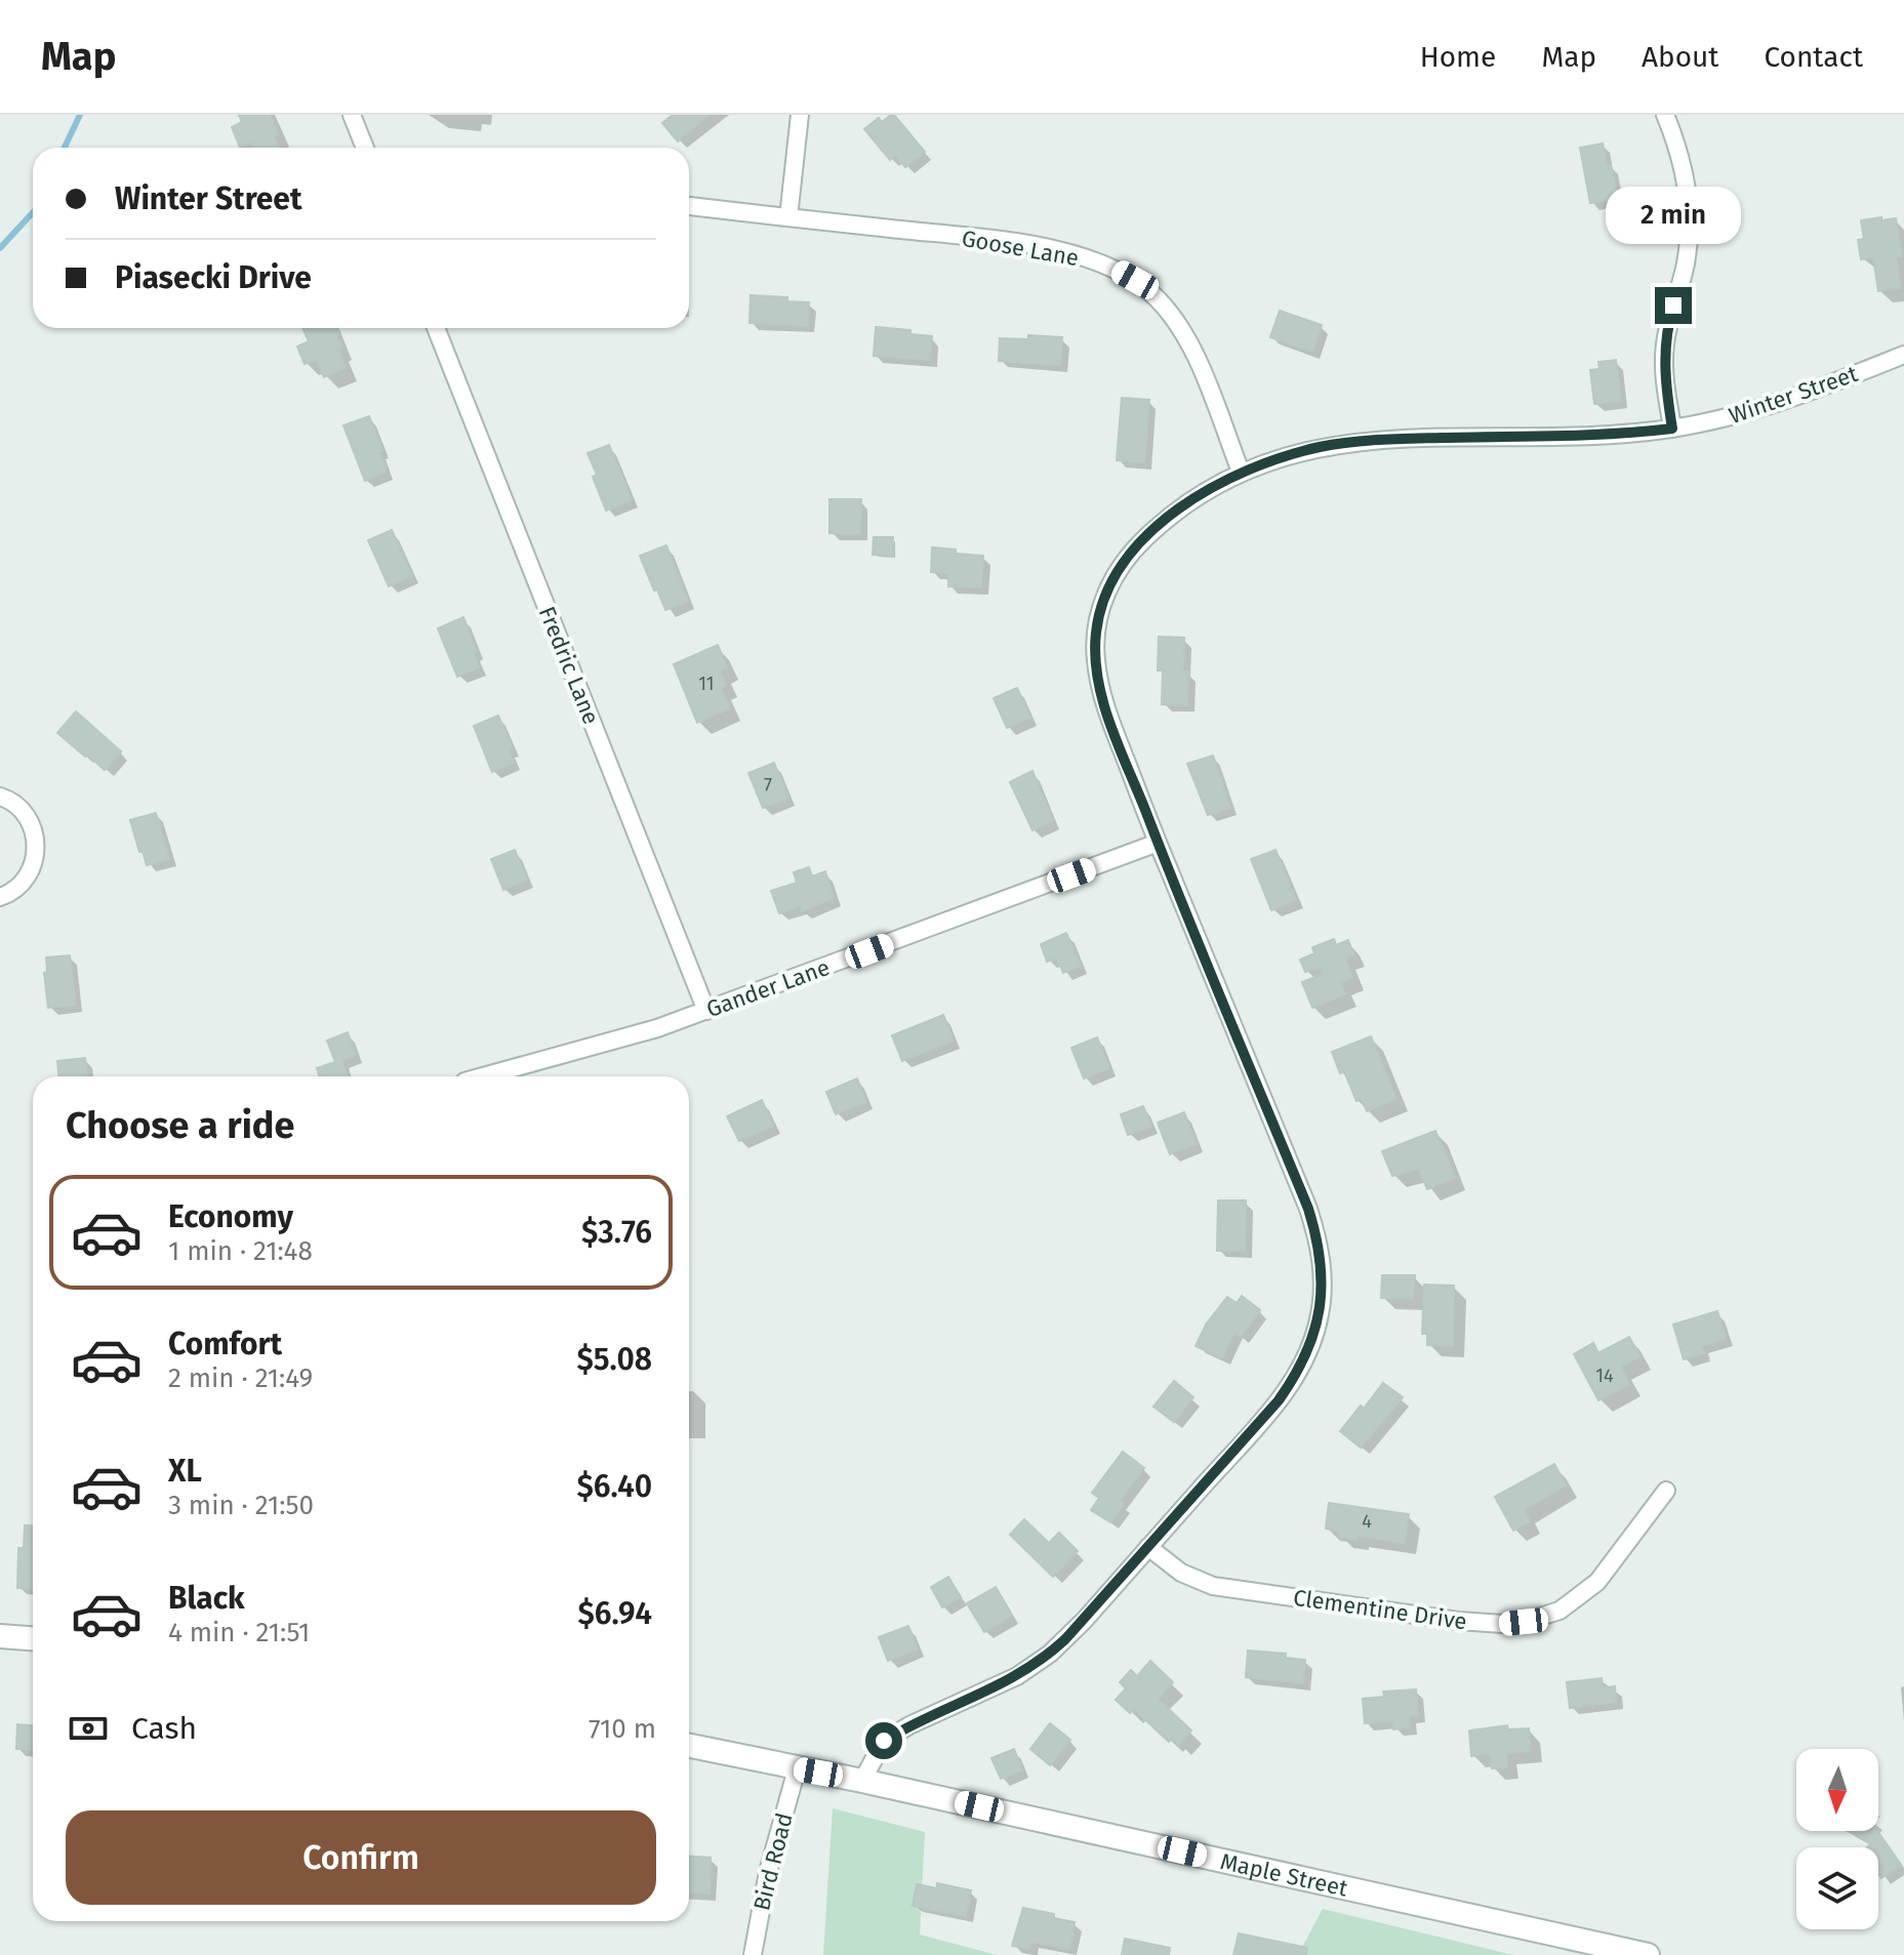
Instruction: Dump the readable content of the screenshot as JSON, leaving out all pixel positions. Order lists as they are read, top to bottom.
{
  "streets": {
    "street": [
      "Goose Lane",
      "Winter Street",
      "Fredric Lane",
      "Gander Lane",
      "Clementine Drive",
      "Bird Road",
      "Maple Street"
    ]
  },
  "crossings": [
    ["Goose Lane", "Winter Street"],
    ["Winter Street", "Gander Lane"],
    ["Winter Street", "Clementine Drive"],
    ["Winter Street", "Maple Street"],
    ["Fredric Lane", "Gander Lane"],
    ["Bird Road", "Maple Street"]
  ],
  "house_numbers": [
    "11",
    "7",
    "14",
    "4"
  ],
  "north": "bottom",
  "page": {
    "header": "Map",
    "nav": [
      "Home",
      "Map",
      "About",
      "Contact"
    ],
    "banner": ["Winter Street", "Piasecki Drive"],
    "bubble": "2 min",
    "heading": "Choose a ride",
    "list": [
      {
        "name": "Economy",
        "note": "1 min · 21:48",
        "value": "$3.76"
      },
      {
        "name": "Comfort",
        "note": "2 min · 21:49",
        "value": "$5.08"
      },
      {
        "name": "XL",
        "note": "3 min · 21:50",
        "value": "$6.40"
      },
      {
        "name": "Black",
        "note": "4 min · 21:51",
        "value": "$6.94"
      }
    ],
    "pay": ["Cash", "710 m"],
    "buttons": "Confirm"
  }
}
